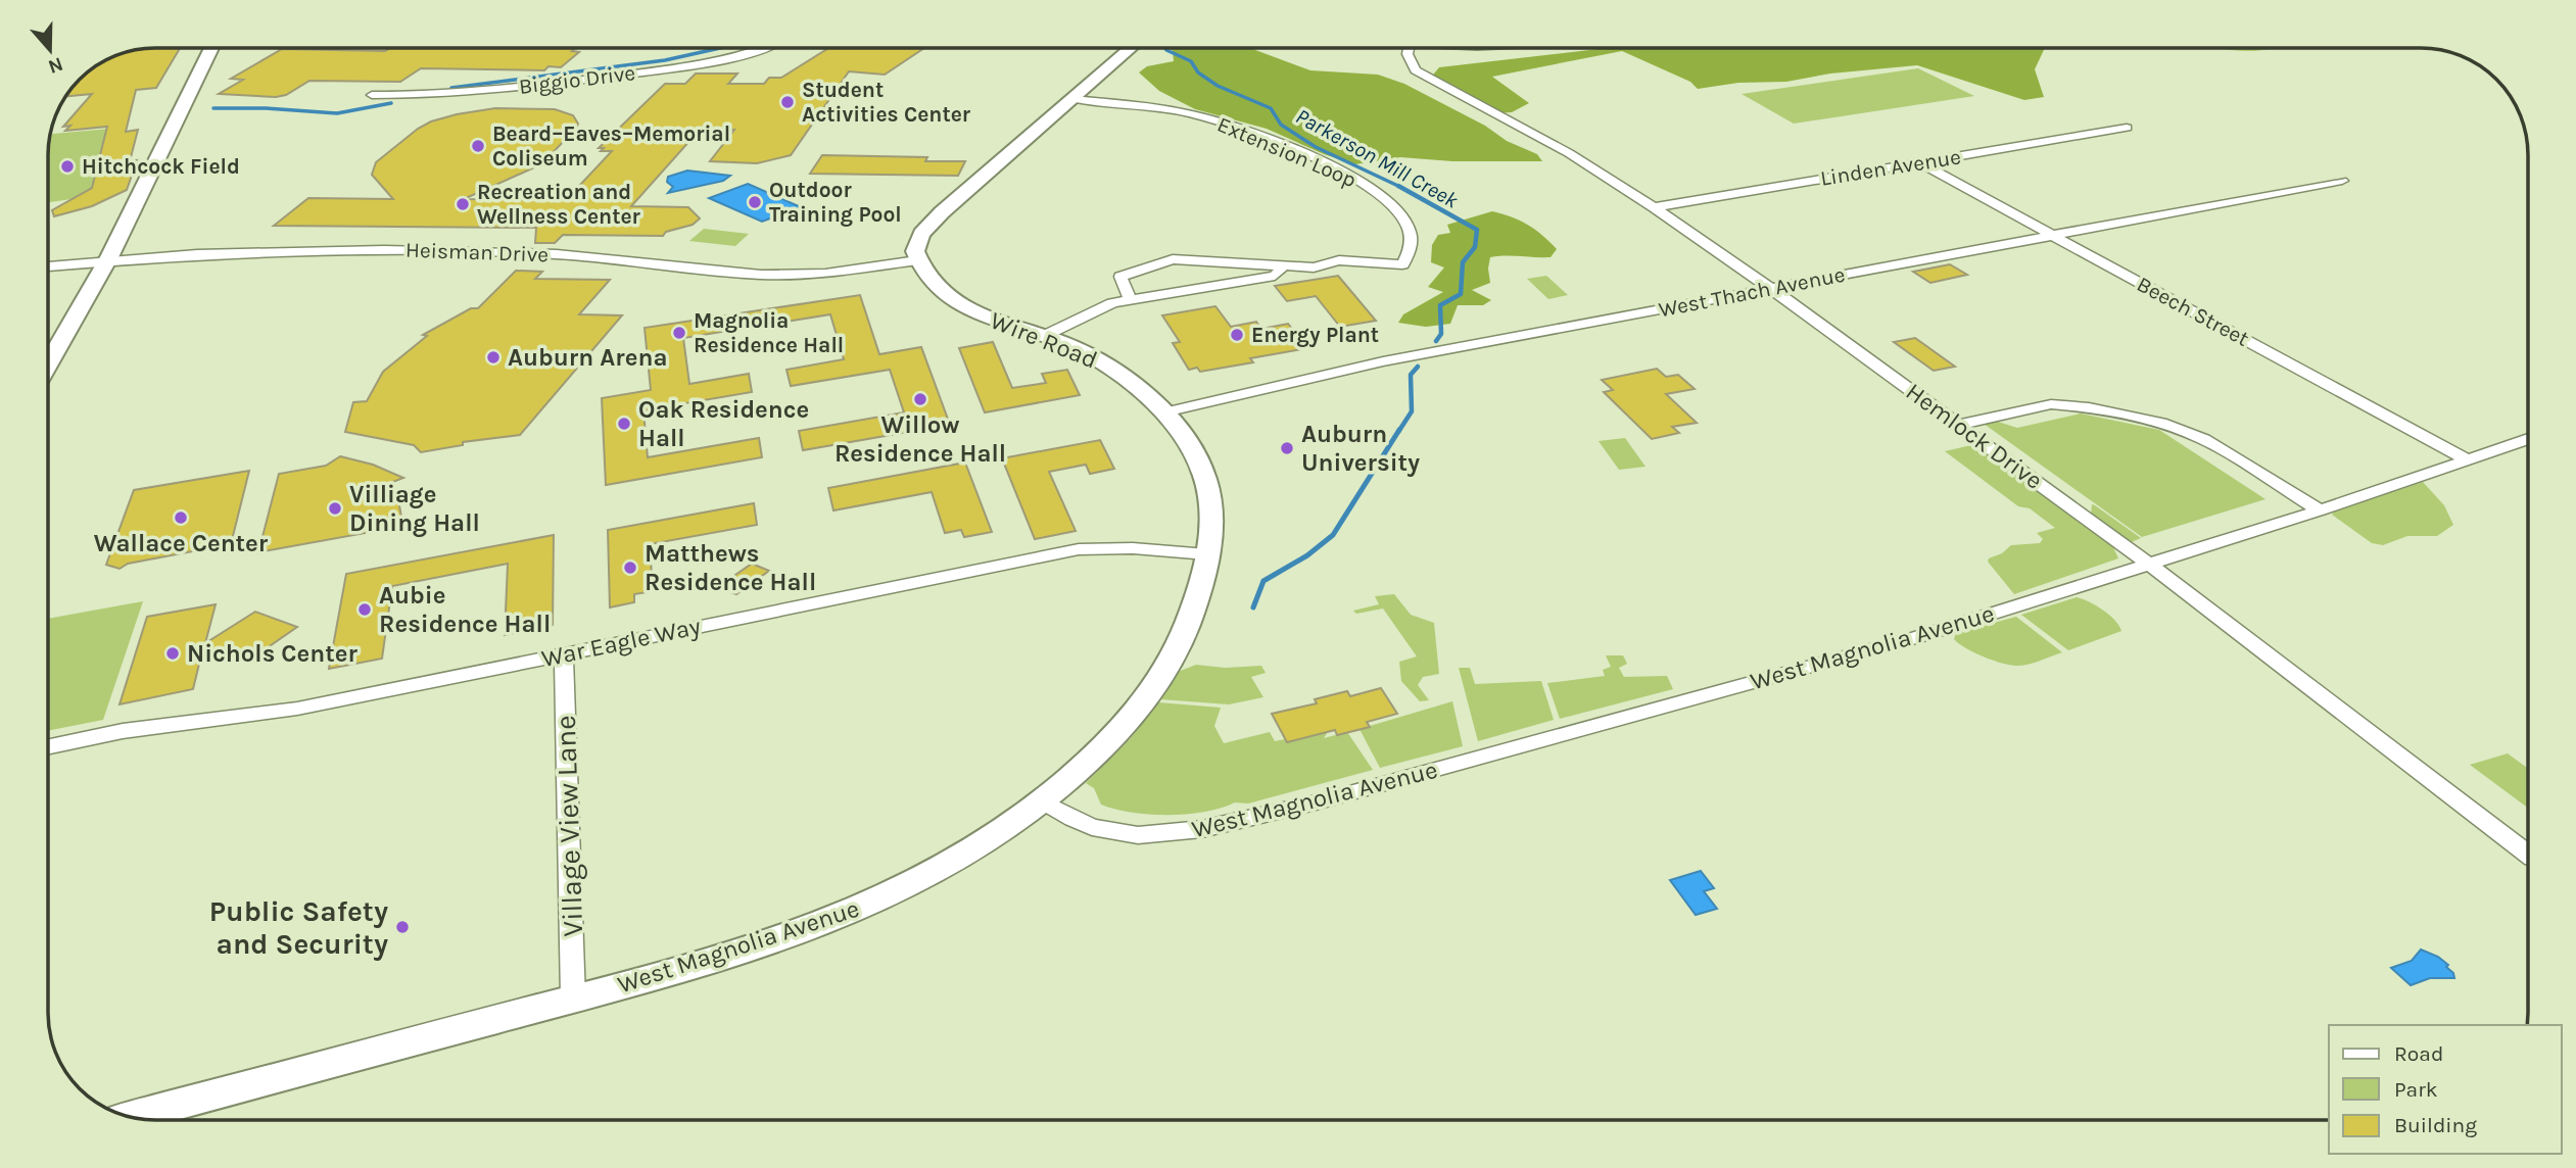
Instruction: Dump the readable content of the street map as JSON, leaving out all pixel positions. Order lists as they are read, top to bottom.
{
  "streets": {
    "street": [
      "Biggio Drive",
      "Extension Loop",
      "Linden Avenue",
      "Heisman Drive",
      "West Thach Avenue",
      "Beech Street",
      "Wire Road",
      "Hemlock Drive",
      "War Eagle Way",
      "West Magnolia Avenue",
      "Village View Lane"
    ]
  },
  "crossings": [
    ["Extension Loop", "Wire Road"],
    ["Linden Avenue", "Beech Street"],
    ["Linden Avenue", "Hemlock Drive"],
    ["Heisman Drive", "Wire Road"],
    ["West Thach Avenue", "Beech Street"],
    ["West Thach Avenue", "Wire Road"],
    ["West Thach Avenue", "Hemlock Drive"],
    ["Beech Street", "West Magnolia Avenue"],
    ["Wire Road", "War Eagle Way"],
    ["Wire Road", "West Magnolia Avenue"],
    ["Hemlock Drive", "West Magnolia Avenue"],
    ["War Eagle Way", "Village View Lane"],
    ["West Magnolia Avenue", "Village View Lane"]
  ],
  "water": ["Parkerson Mill Creek"],
  "places": [
    "Student Activities Center",
    "Beard–Eaves–Memorial Coliseum",
    "Hitchcock Field",
    "Outdoor Training Pool",
    "Recreation and Wellness Center",
    "Magnolia Residence Hall",
    "Energy Plant",
    "Auburn Arena",
    "Willow Residence Hall",
    "Oak Residence Hall",
    "Auburn University",
    "Villiage Dining Hall",
    "Wallace Center",
    "Matthews Residence Hall",
    "Aubie Residence Hall",
    "Nichols Center",
    "Public Safety and Security"
  ],
  "legend": ["Road", "Park", "Building"],
  "north": "bottom"
}
